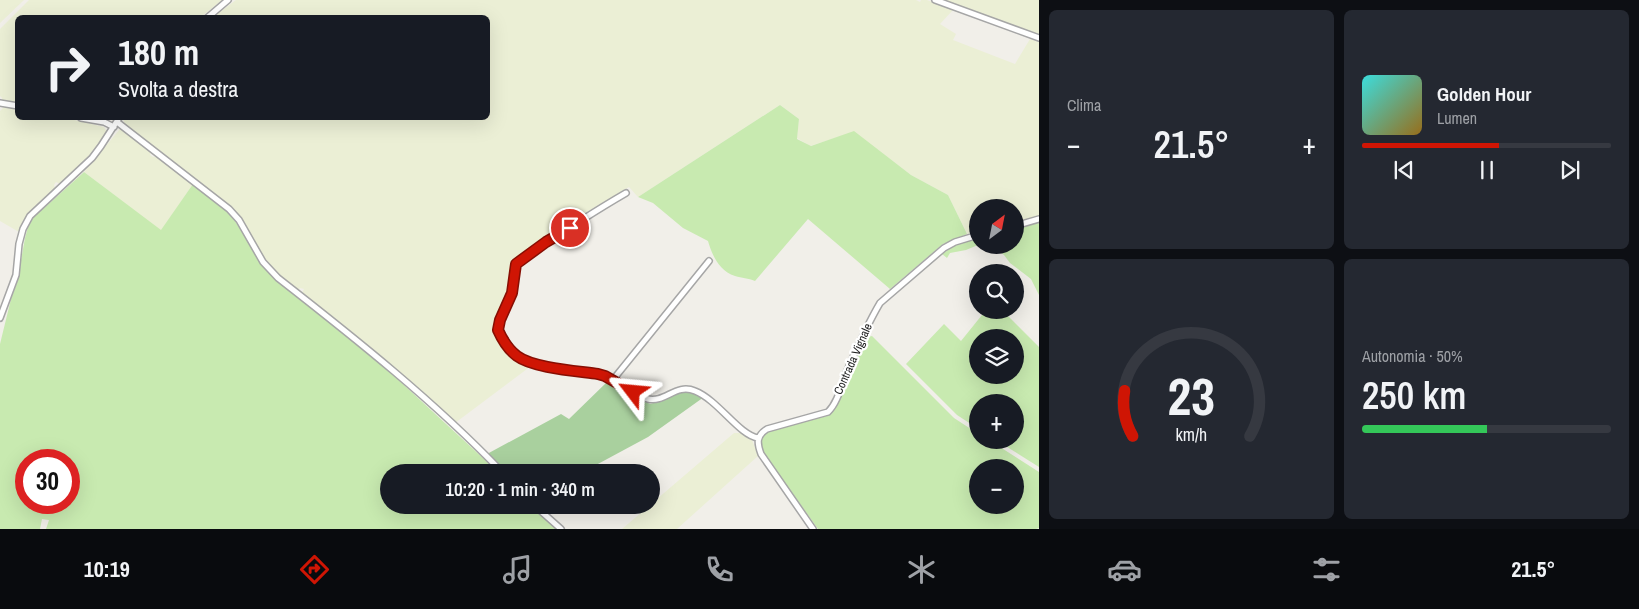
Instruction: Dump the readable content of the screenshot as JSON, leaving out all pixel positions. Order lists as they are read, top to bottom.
{
  "streets": {
    "street": ["Contrada Vignale"]
  },
  "north": "top right",
  "page": {
    "tile": [
      "Clima",
      ["Autonomia · 50%", "250 km"]
    ],
    "turn": ["180 m", "Svolta a destra"],
    "song": ["Golden Hour", "Lumen"],
    "heat": ["−", "21.5°", "+"],
    "map_buttons": ["+", "−"],
    "limit": "30",
    "trip": "10:20 · 1 min · 340 m",
    "tabs": ["10:19", "21.5°"],
    "gauge": ["23", "km/h"]
  }
}
